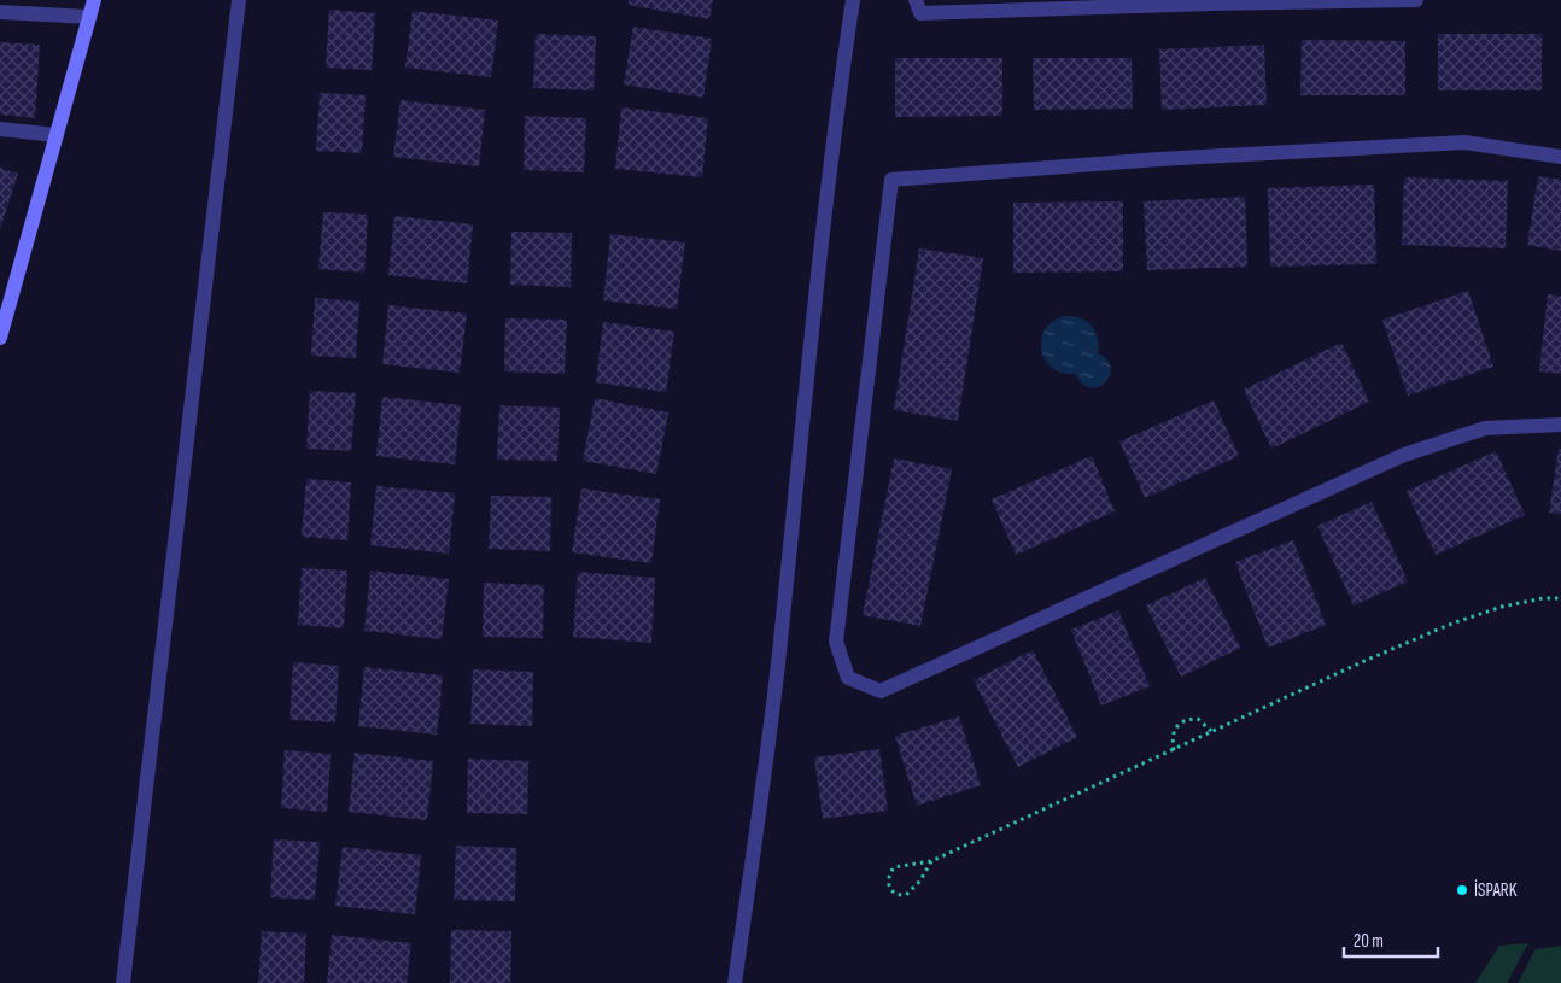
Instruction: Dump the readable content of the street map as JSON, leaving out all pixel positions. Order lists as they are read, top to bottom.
{
  "places": ["İSPARK"],
  "scale_bar": "20 m"
}
